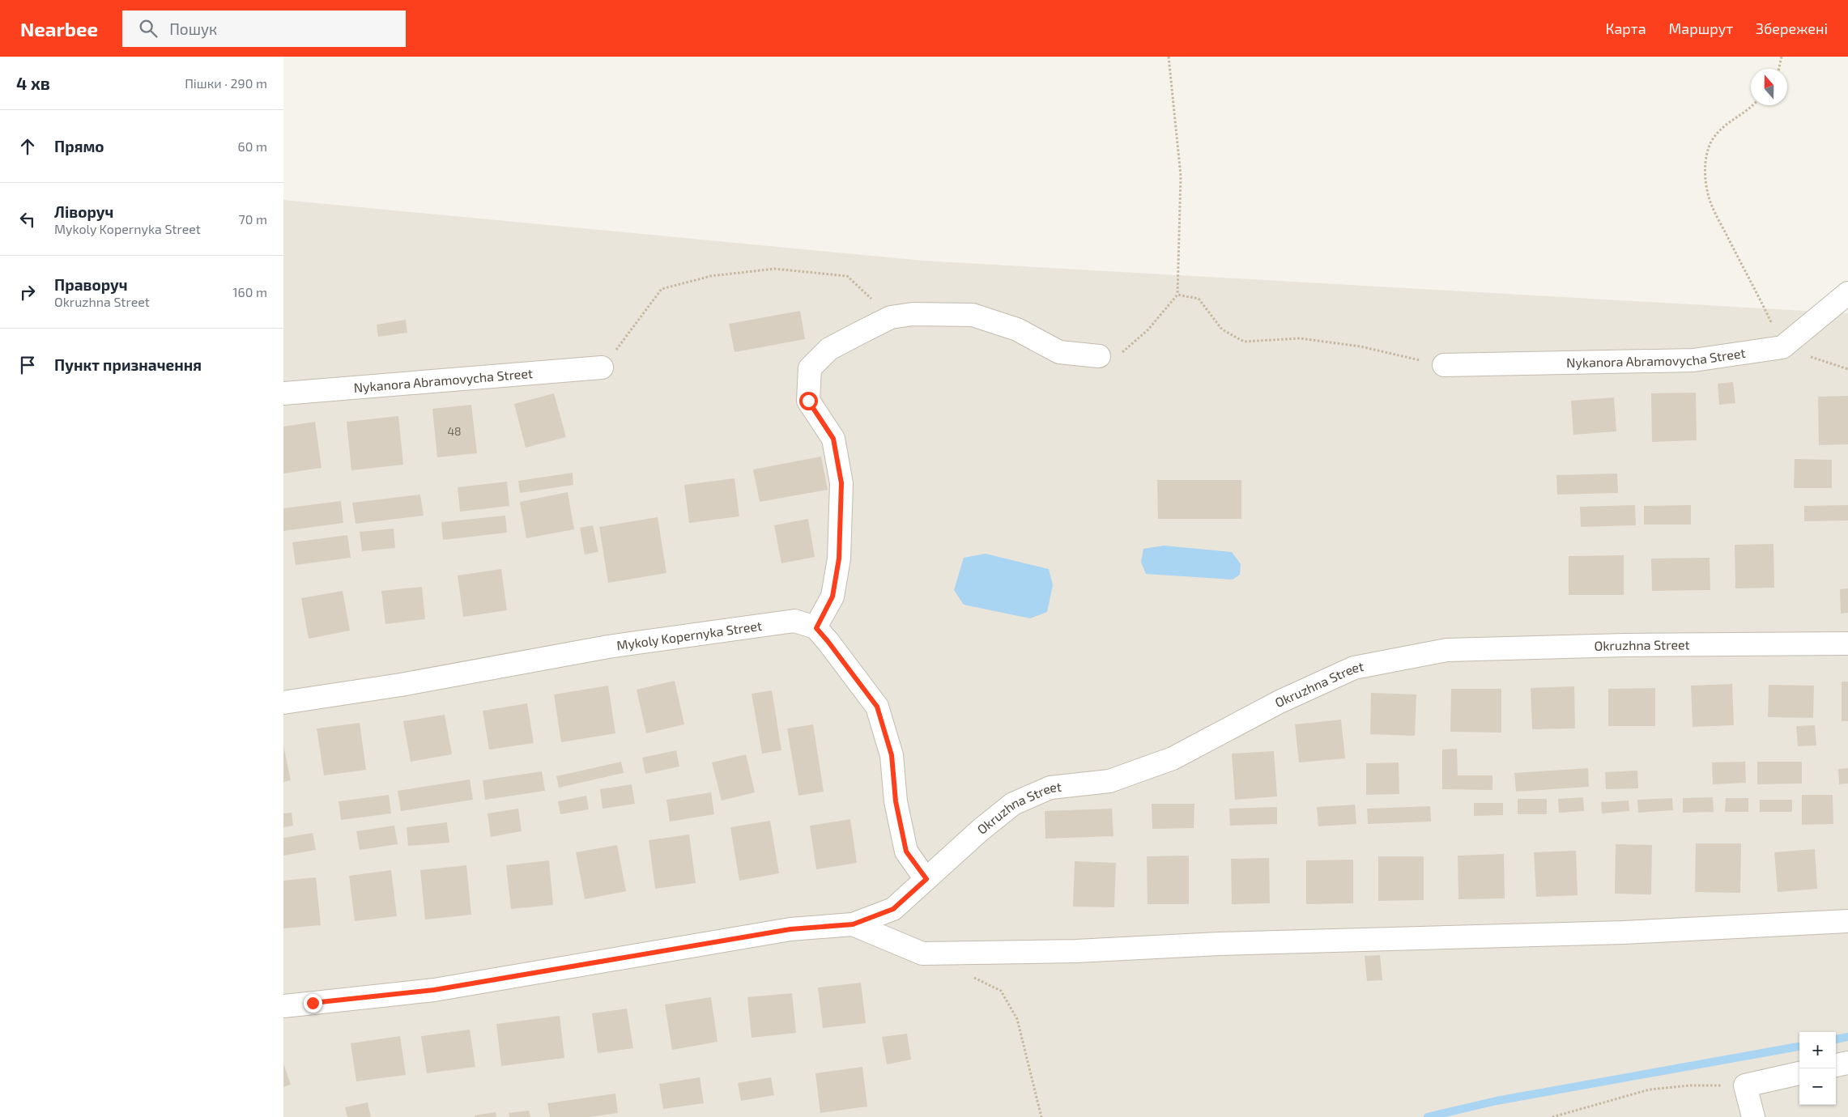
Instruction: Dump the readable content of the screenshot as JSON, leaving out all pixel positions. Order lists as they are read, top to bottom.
{
  "streets": {
    "street": ["Nykanora Abramovycha Street", "Mykoly Kopernyka Street", "Okruzhna Street"]
  },
  "crossings": [
    ["Mykoly Kopernyka Street", "Okruzhna Street"]
  ],
  "house_numbers": ["48"],
  "north": "top",
  "page": {
    "header": "Nearbee",
    "search": "Пошук",
    "nav": ["Карта", "Маршрут", "Збережені"],
    "heading": ["4 хв", "Пішки · 290 m"],
    "list": [
      ["Прямо", "60 m"],
      ["Ліворуч", "Mykoly Kopernyka Street", "70 m"],
      ["Праворуч", "Okruzhna Street", "160 m"],
      "Пункт призначення"
    ],
    "map_buttons": ["+", "−"]
  }
}
